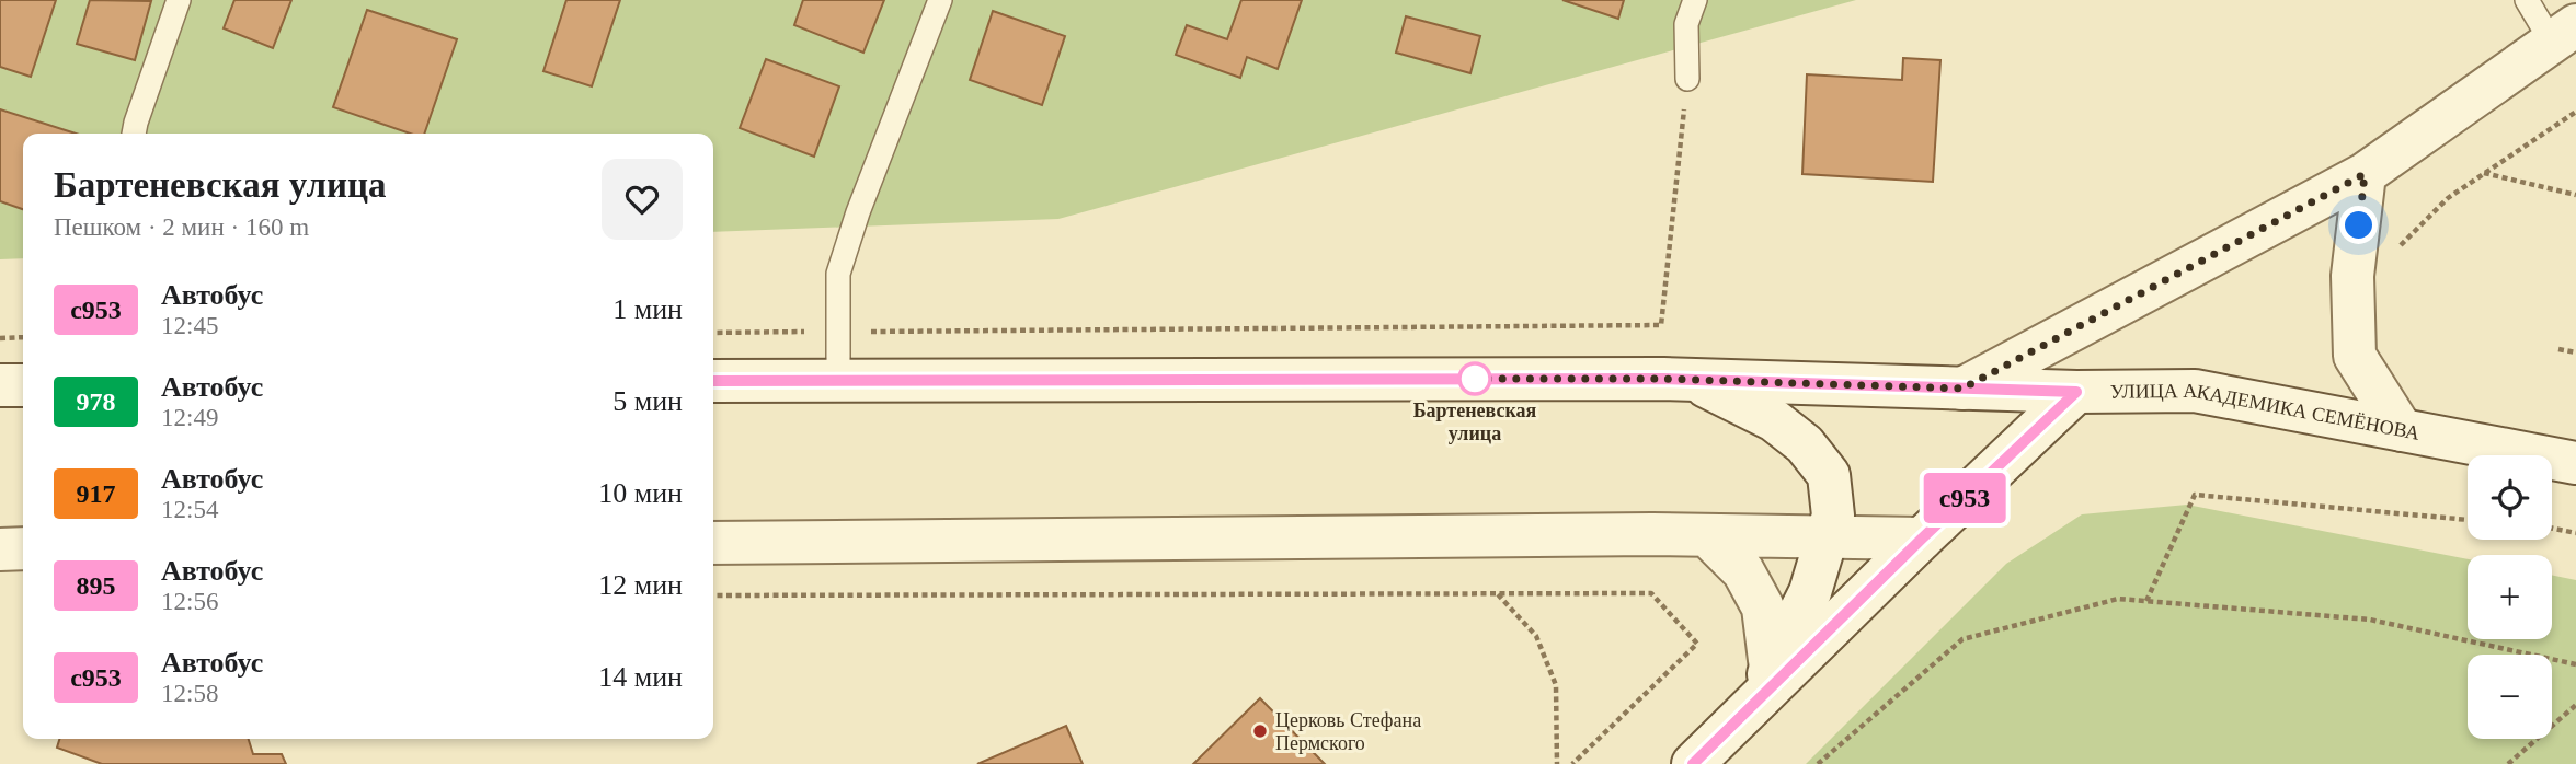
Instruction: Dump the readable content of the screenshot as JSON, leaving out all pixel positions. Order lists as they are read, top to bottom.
{
  "streets": {
    "street": ["УЛИЦА АКАДЕМИКА СЕМЁНОВА"]
  },
  "places": ["Бартеневская улица", "Церковь Стефана Пермского"],
  "lines": ["bus line с953"],
  "page": {
    "on_map": "с953",
    "heading": ["Бартеневская улица", "Пешком · 2 мин · 160 m"],
    "list": [
      {
        "mark": "с953",
        "name": "Автобус",
        "note": "12:45",
        "value": "1 мин"
      },
      {
        "mark": "978",
        "name": "Автобус",
        "note": "12:49",
        "value": "5 мин"
      },
      {
        "mark": "917",
        "name": "Автобус",
        "note": "12:54",
        "value": "10 мин"
      },
      {
        "mark": "895",
        "name": "Автобус",
        "note": "12:56",
        "value": "12 мин"
      },
      {
        "mark": "с953",
        "name": "Автобус",
        "note": "12:58",
        "value": "14 мин"
      }
    ],
    "map_buttons": ["+", "−"]
  }
}
